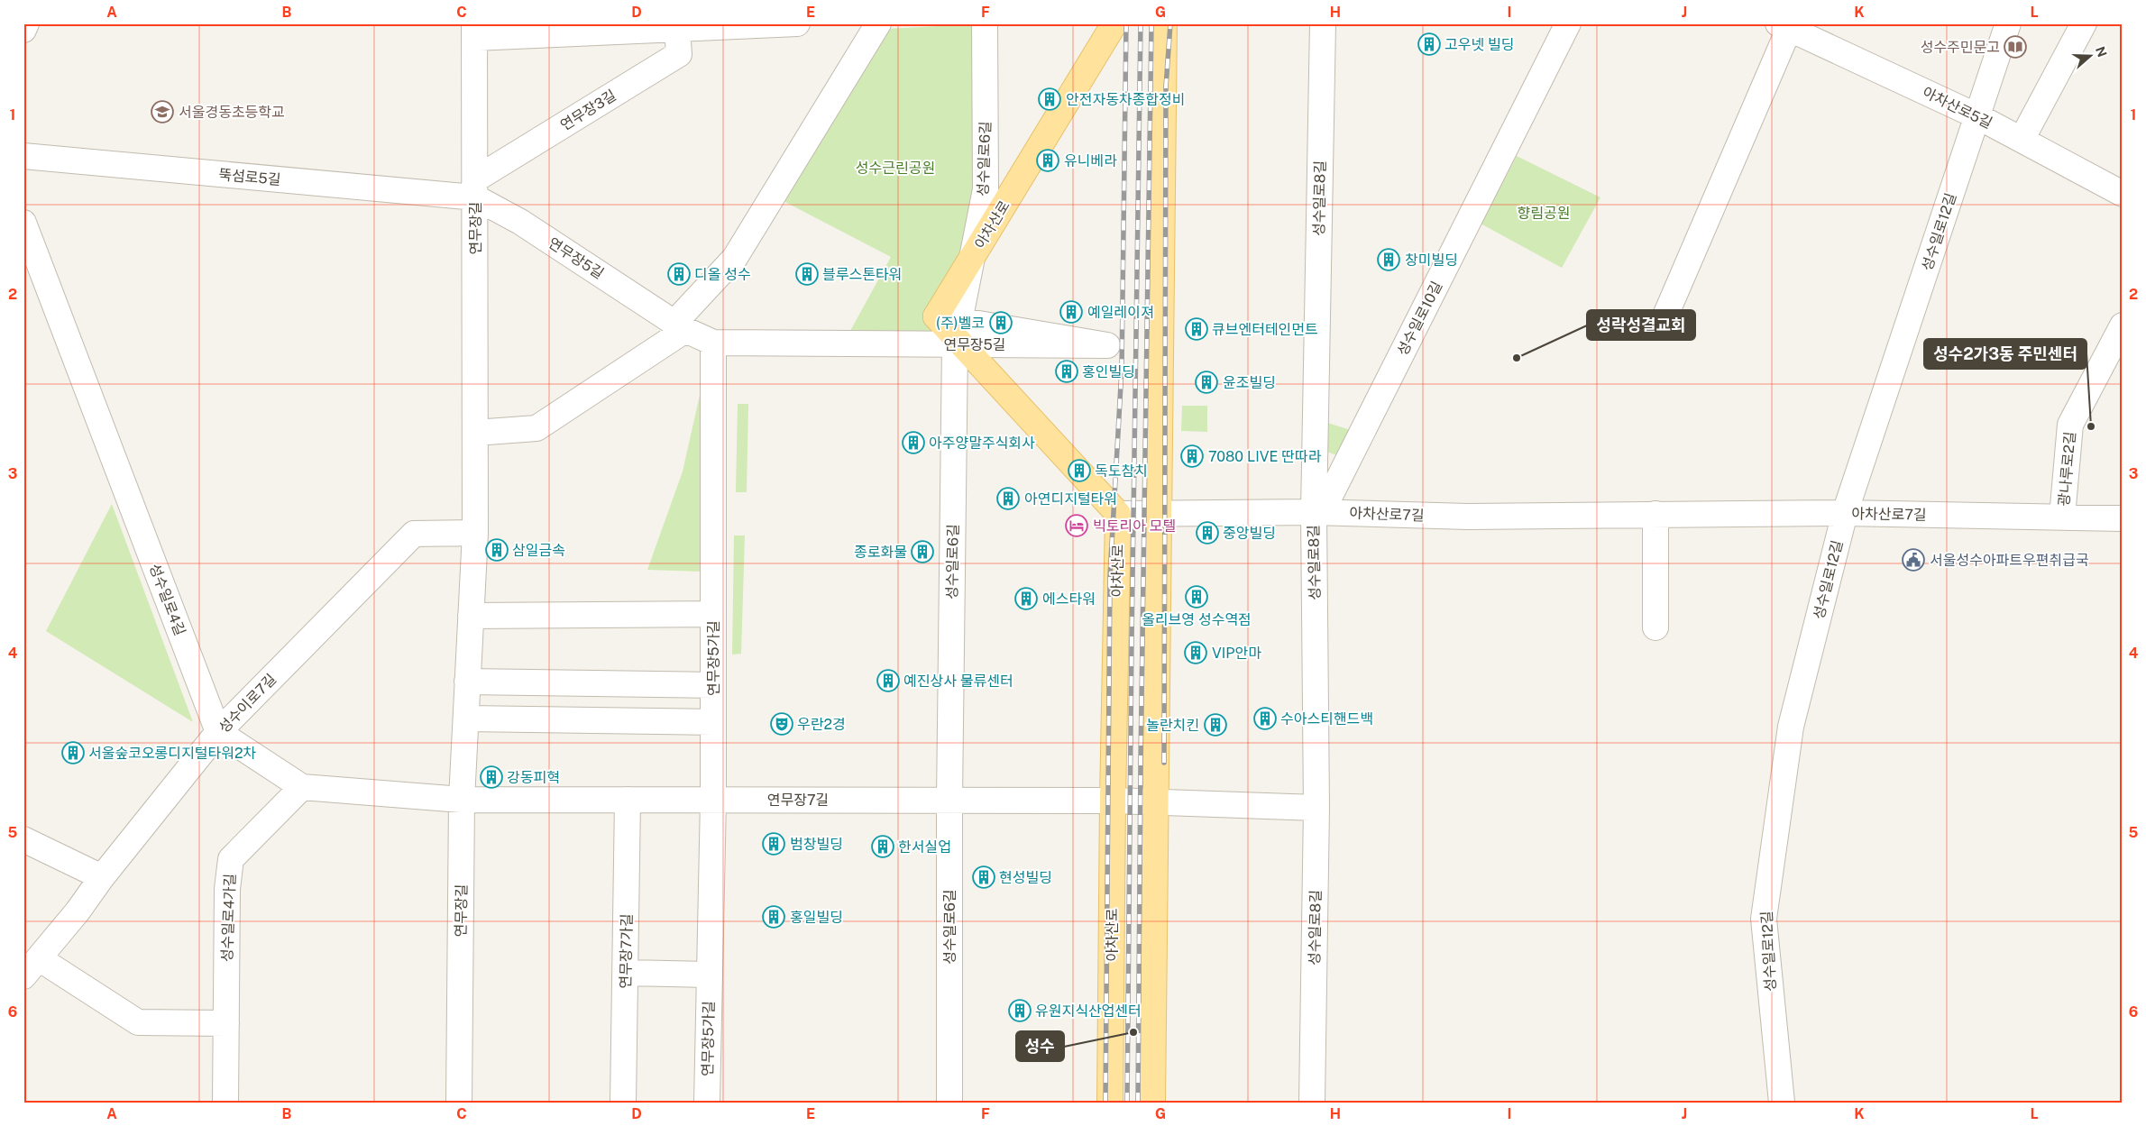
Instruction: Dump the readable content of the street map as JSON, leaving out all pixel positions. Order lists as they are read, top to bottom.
{
  "streets": {
    "main road": ["아차산로"],
    "street": [
      "아차산로5길",
      "연무장3길",
      "성수일로6길",
      "뚝섬로5길",
      "성수일로8길",
      "연무장길",
      "성수일로12길",
      "연무장5길",
      "성수일로10길",
      "광나루로2길",
      "아차산로7길",
      "성수일로4길",
      "연무장5가길",
      "성수이로7길",
      "연무장7길",
      "성수일로4가길",
      "연무장7가길"
    ]
  },
  "crossings": [
    ["아차산로5길", "성수일로12길"],
    ["연무장3길", "뚝섬로5길"],
    ["연무장3길", "연무장길"],
    ["연무장3길", "연무장5길"],
    ["성수일로6길", "연무장5길"],
    ["성수일로6길", "연무장7길"],
    ["뚝섬로5길", "연무장길"],
    ["뚝섬로5길", "연무장5길"],
    ["성수일로8길", "성수일로10길"],
    ["성수일로8길", "아차산로7길"],
    ["성수일로8길", "연무장7길"],
    ["아차산로", "연무장5길"],
    ["아차산로", "아차산로7길"],
    ["아차산로", "연무장7길"],
    ["연무장길", "연무장5길"],
    ["연무장길", "성수이로7길"],
    ["연무장길", "연무장7길"],
    ["성수일로12길", "아차산로7길"],
    ["연무장5길", "연무장5가길"],
    ["성수일로10길", "아차산로7길"],
    ["광나루로2길", "아차산로7길"],
    ["성수일로4길", "성수이로7길"],
    ["연무장5가길", "연무장7길"],
    ["연무장7길", "연무장7가길"]
  ],
  "parks": ["성수근린공원", "향림공원"],
  "places": {
    "building": [
      "고우넷 빌딩",
      "안전자동차종합정비",
      "유니베라",
      "창미빌딩",
      "디올 성수",
      "블루스톤타워",
      "예일레이져",
      "(주)벨코",
      "큐브엔터테인먼트",
      "홍인빌딩",
      "윤조빌딩",
      "아주양말주식회사",
      "7080 LIVE 딴따라",
      "독도참치",
      "아연디지털타워",
      "중앙빌딩",
      "삼일금속",
      "종로화물",
      "올리브영 성수역점",
      "에스타워",
      "VIP안마",
      "예진상사 물류센터",
      "수아스티핸드백",
      "놀란치킨",
      "서울숲코오롱디지털타워2차",
      "강동피혁",
      "범창빌딩",
      "한서실업",
      "현성빌딩",
      "홍일빌딩",
      "유원지식산업센터"
    ],
    "library": ["성수주민문고"],
    "school or university": ["서울경동초등학교"],
    "other": ["성락성결교회", "성수2가3동 주민센터", "성수"],
    "hotel": ["빅토리아 모텔"],
    "public building": ["서울성수아파트우편취급국"],
    "theatre": ["우란2경"]
  },
  "north": "right",
  "grid": {
    "columns": [
      "A",
      "B",
      "C",
      "D",
      "E",
      "F",
      "G",
      "H",
      "I",
      "J",
      "K",
      "L"
    ],
    "rows": [
      "1",
      "2",
      "3",
      "4",
      "5",
      "6"
    ]
  }
}
